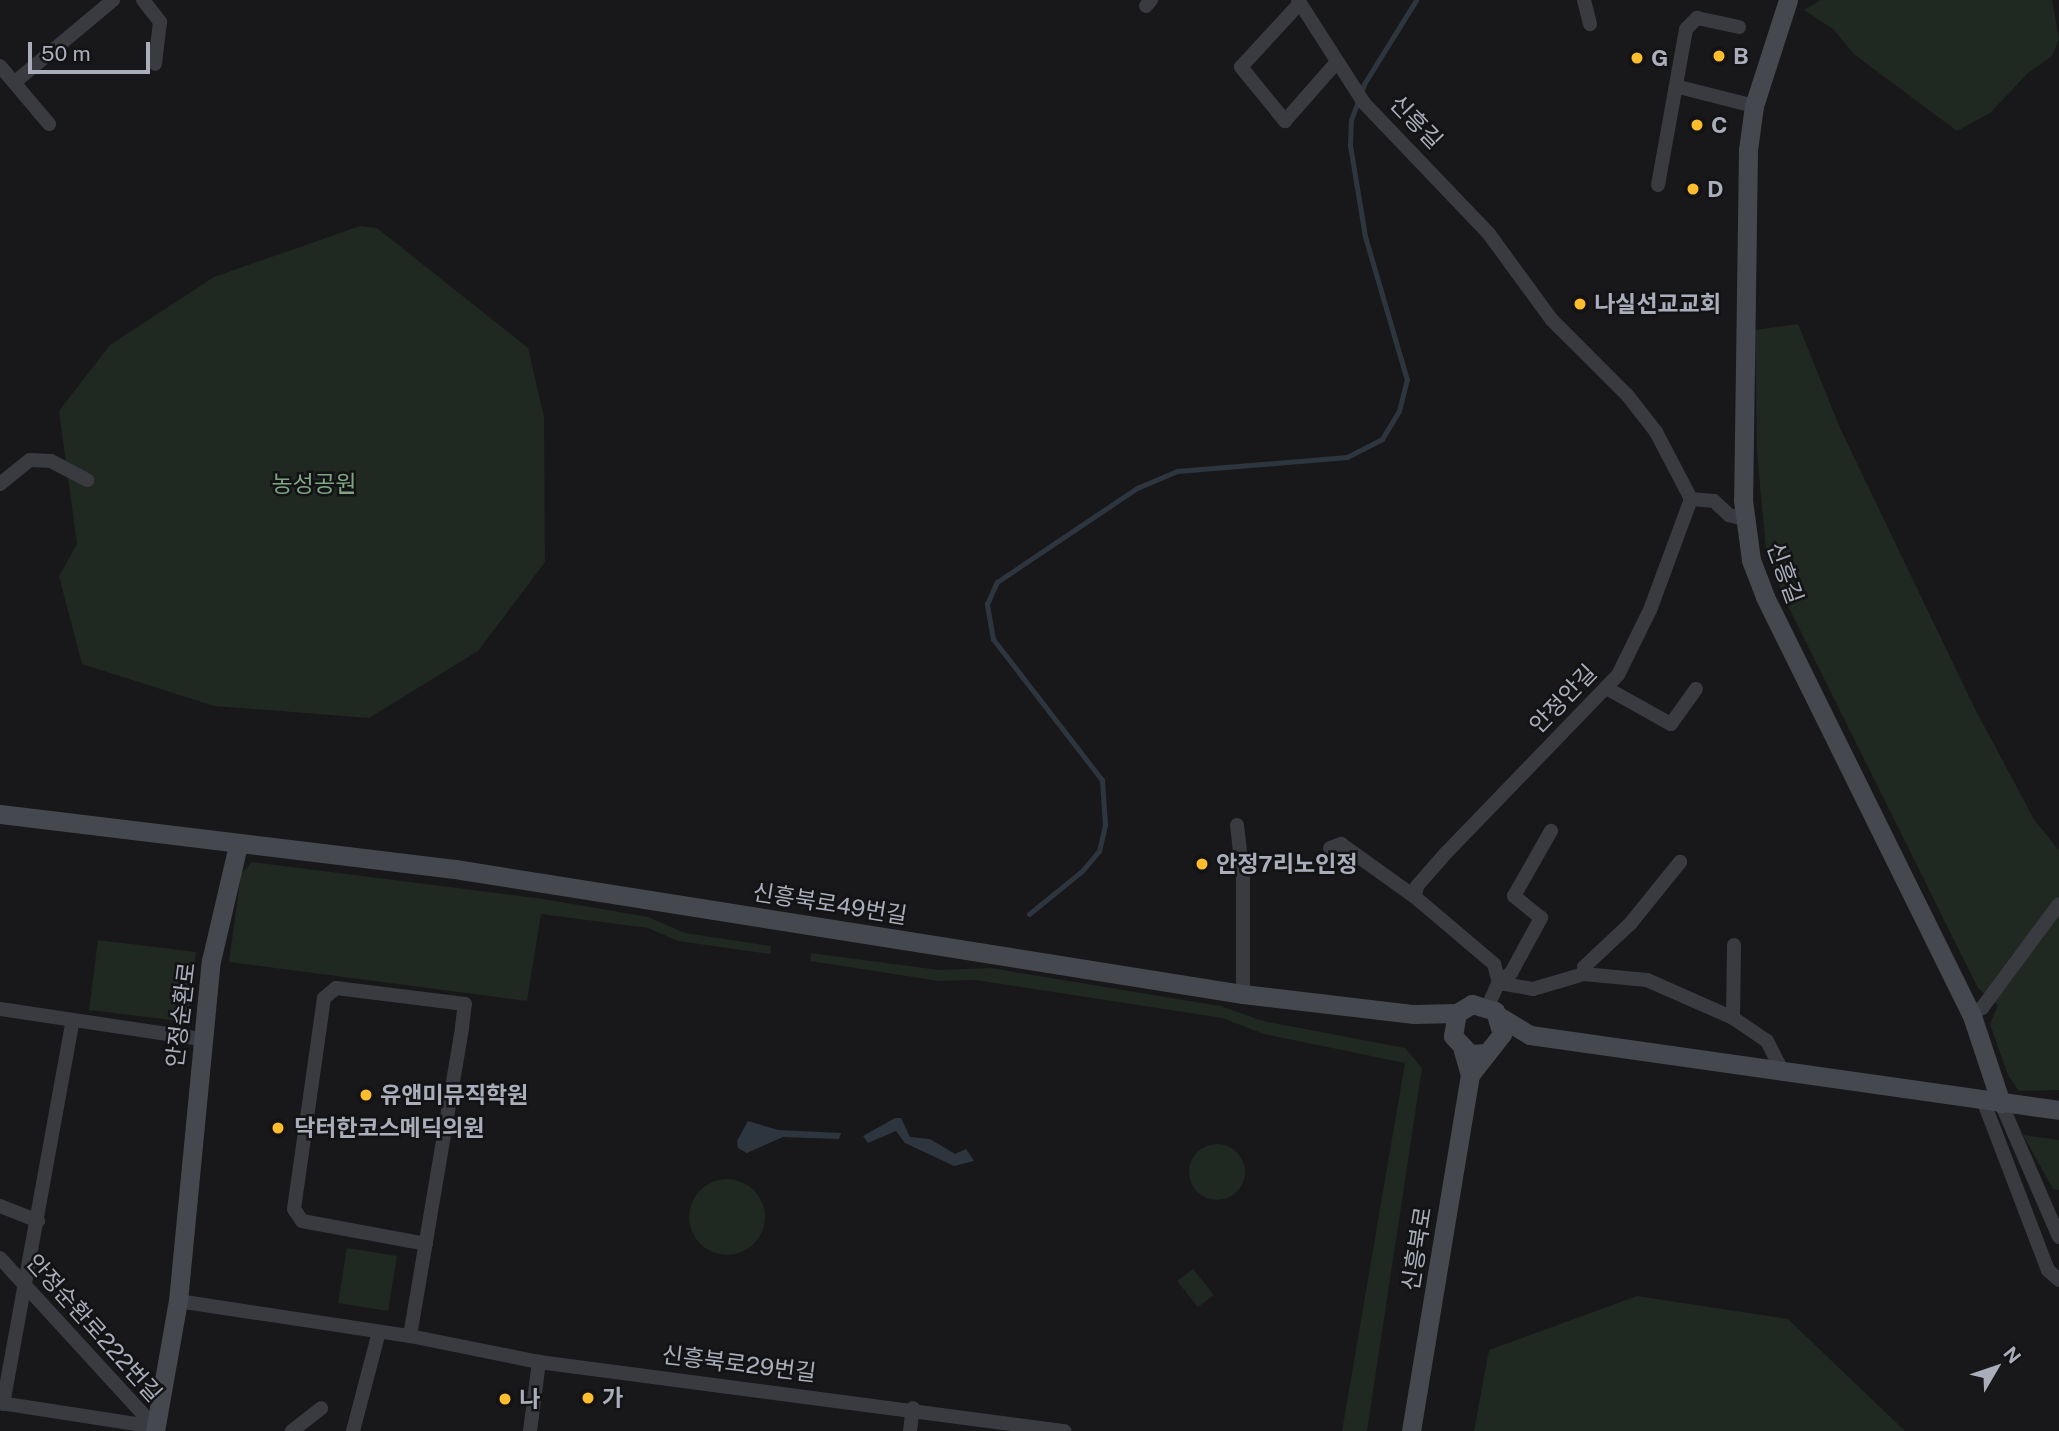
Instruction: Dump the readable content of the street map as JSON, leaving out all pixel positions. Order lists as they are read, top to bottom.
{
  "streets": {
    "street": [
      "신흥길",
      "안정안길",
      "신흥북로49번길",
      "안정순환로",
      "신흥북로",
      "안정순환로222번길",
      "신흥북로29번길"
    ]
  },
  "crossings": [
    ["신흥길", "안정안길"],
    ["신흥북로49번길", "안정순환로"],
    ["안정순환로", "안정순환로222번길"],
    ["안정순환로", "신흥북로29번길"]
  ],
  "parks": ["농성공원"],
  "places": [
    "B",
    "G",
    "C",
    "D",
    "나실선교교회",
    "안정7리노인정",
    "유앤미뮤직학원",
    "닥터한코스메딕의원",
    "가",
    "나"
  ],
  "scale_bar": "50 m",
  "north": "top right"
}
